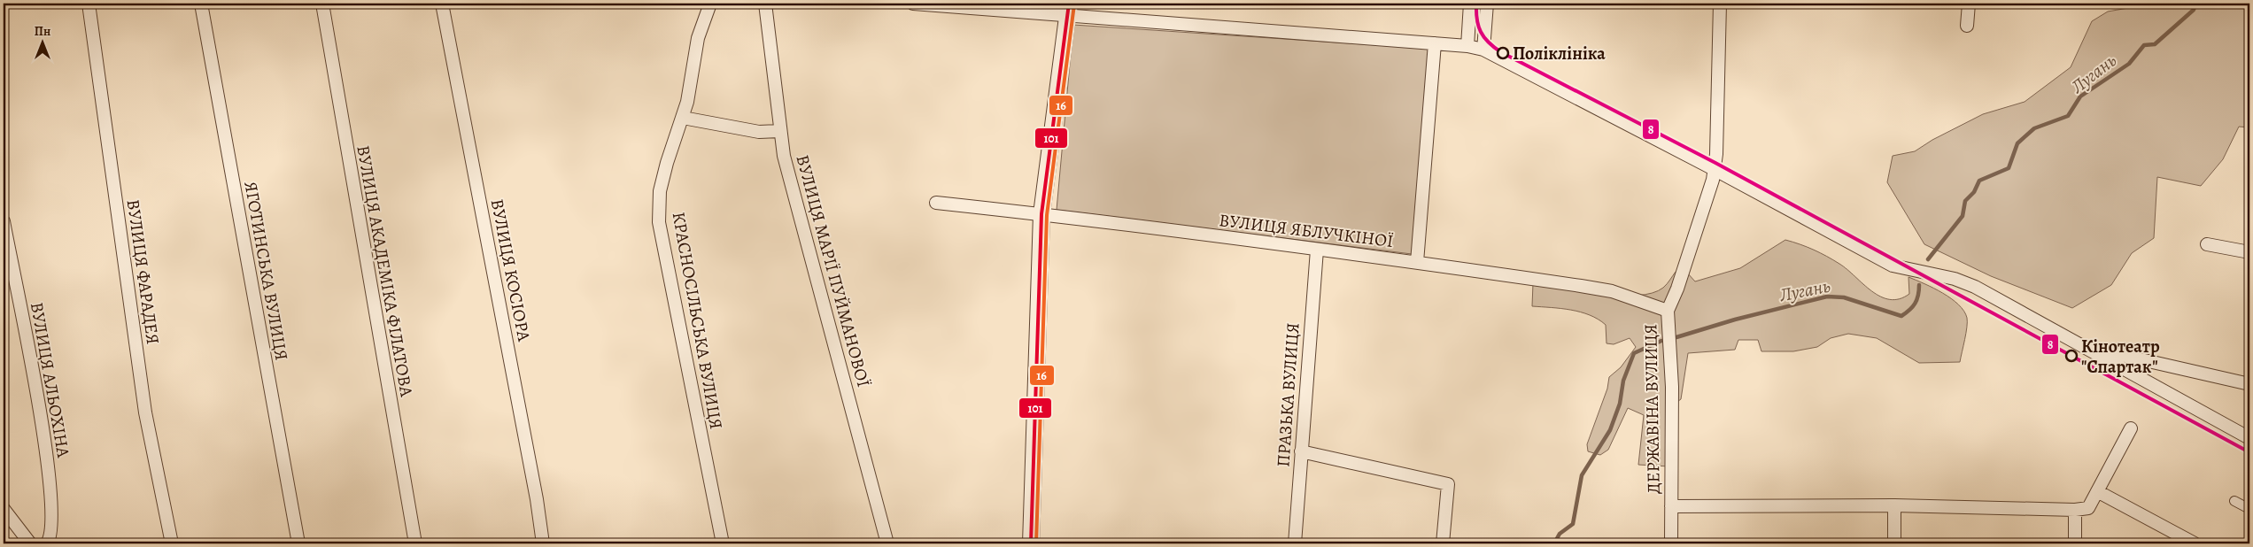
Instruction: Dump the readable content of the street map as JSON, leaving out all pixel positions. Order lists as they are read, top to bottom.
{
  "streets": {
    "street": [
      "ВУЛИЦЯ ЯБЛУЧКІНОЇ",
      "ВУЛИЦЯ КОСІОРА",
      "ЯГОТИНСЬКА ВУЛИЦЯ",
      "ВУЛИЦЯ АКАДЕМІКА ФІЛАТОВА",
      "ВУЛИЦЯ МАРІЇ ПУЙМАНОВОЇ",
      "ВУЛИЦЯ ФАРАДЕЯ",
      "КРАСНОСІЛЬСЬКА ВУЛИЦЯ",
      "ВУЛИЦЯ АЛЬОХІНА",
      "ПРАЗЬКА ВУЛИЦЯ",
      "ДЕРЖАВІНА ВУЛИЦЯ"
    ]
  },
  "crossings": [
    ["ВУЛИЦЯ ЯБЛУЧКІНОЇ", "ПРАЗЬКА ВУЛИЦЯ"],
    ["ВУЛИЦЯ ЯБЛУЧКІНОЇ", "ДЕРЖАВІНА ВУЛИЦЯ"]
  ],
  "water": ["Лугань"],
  "places": ["Поліклініка", "Кінотеатр \"Спартак\""],
  "lines": ["transit line 8", "transit line 101", "transit line 16"],
  "north": "top"
}
